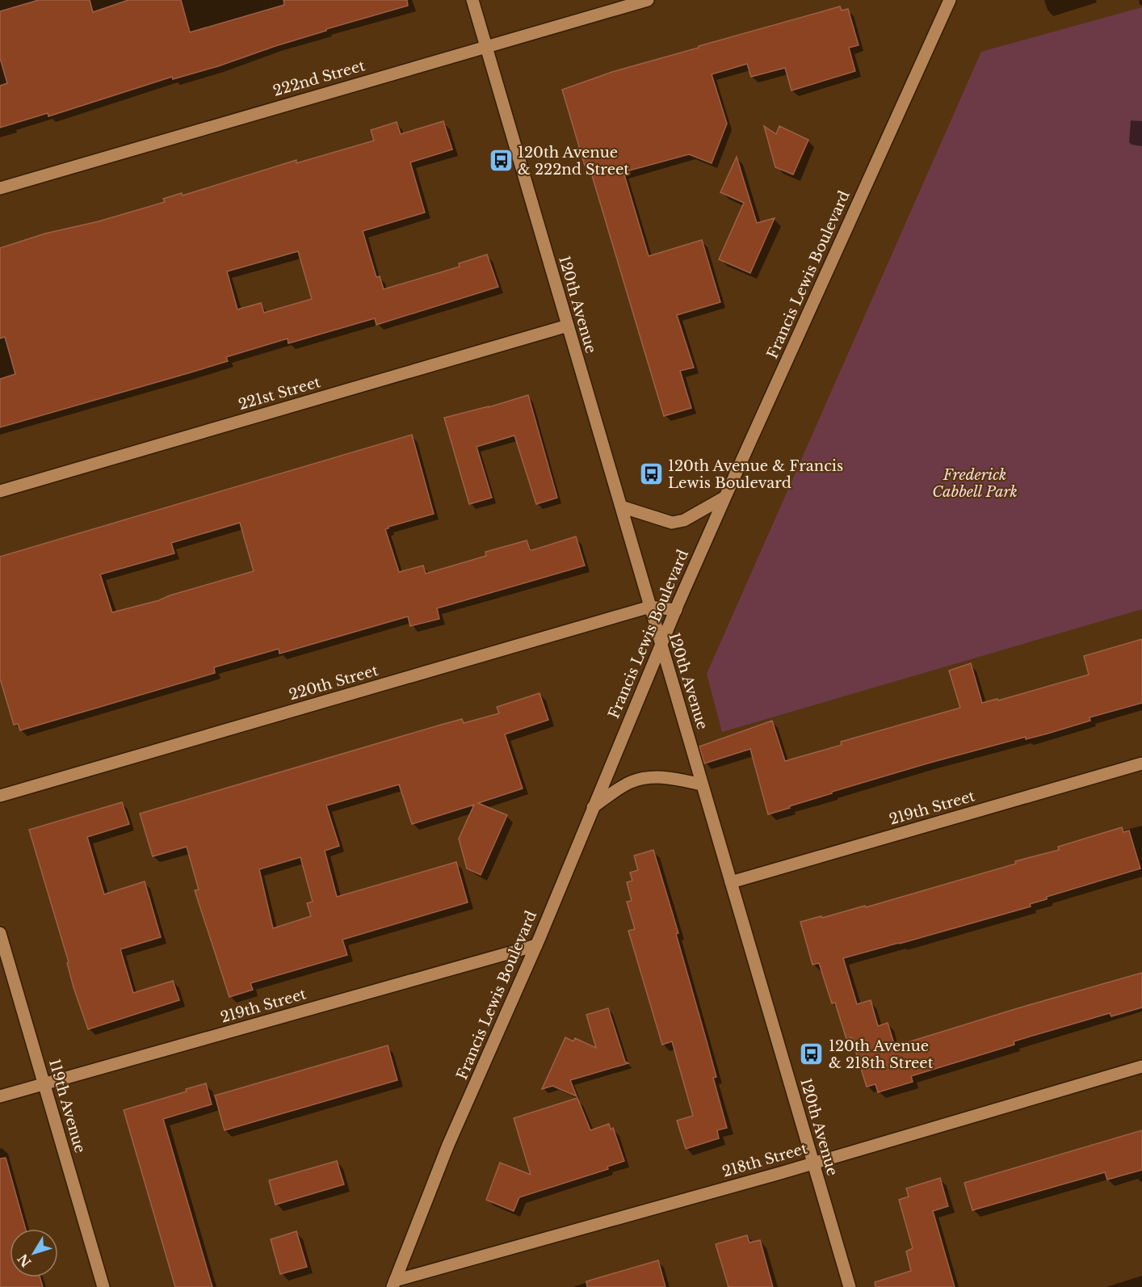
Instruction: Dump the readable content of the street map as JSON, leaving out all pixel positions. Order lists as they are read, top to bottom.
{
  "streets": {
    "street": [
      "222nd Street",
      "Francis Lewis Boulevard",
      "120th Avenue",
      "221st Street",
      "220th Street",
      "219th Street",
      "119th Avenue",
      "218th Street"
    ]
  },
  "crossings": [
    ["222nd Street", "120th Avenue"],
    ["Francis Lewis Boulevard", "120th Avenue"],
    ["Francis Lewis Boulevard", "220th Street"],
    ["Francis Lewis Boulevard", "219th Street"],
    ["Francis Lewis Boulevard", "218th Street"],
    ["120th Avenue", "221st Street"],
    ["120th Avenue", "220th Street"],
    ["120th Avenue", "219th Street"],
    ["120th Avenue", "218th Street"],
    ["219th Street", "119th Avenue"]
  ],
  "parks": ["Frederick Cabbell Park"],
  "places": {
    "bus stop": ["120th Avenue & 222nd Street", "120th Avenue & Francis Lewis Boulevard", "120th Avenue & 218th Street"]
  },
  "north": "bottom left"
}
